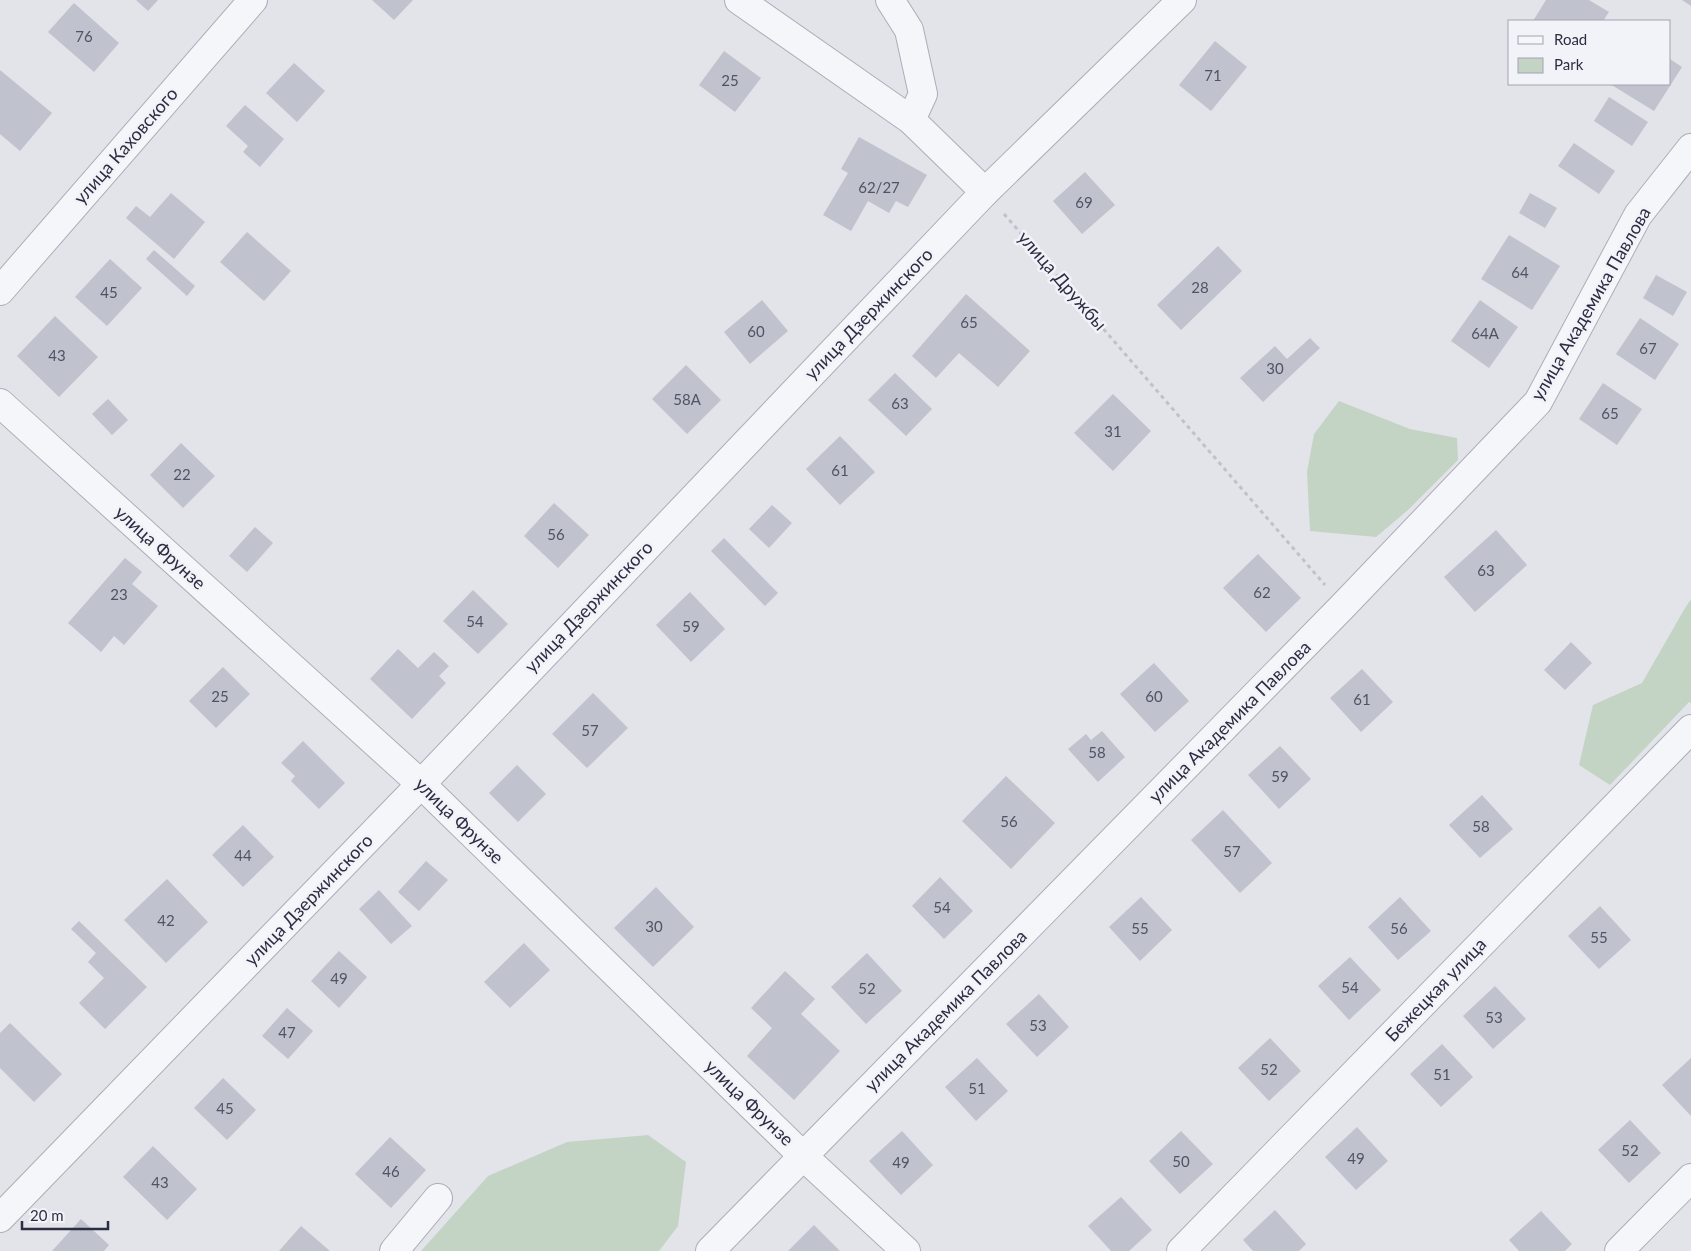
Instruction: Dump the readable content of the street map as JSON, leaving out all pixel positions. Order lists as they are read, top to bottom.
{
  "streets": {
    "street": [
      "улица Каховского",
      "улица Академика Павлова",
      "улица Дзержинского",
      "улица Фрунзе",
      "Бежецкая улица"
    ],
    "path": ["улица Дружбы"]
  },
  "crossings": [
    ["улица Дружбы", "улица Академика Павлова"],
    ["улица Дружбы", "улица Дзержинского"],
    ["улица Академика Павлова", "улица Фрунзе"],
    ["улица Дзержинского", "улица Фрунзе"]
  ],
  "house_numbers": [
    "76",
    "71",
    "25",
    "62/27",
    "69",
    "64",
    "28",
    "45",
    "65",
    "60",
    "64А",
    "67",
    "43",
    "30",
    "58А",
    "63",
    "65",
    "31",
    "61",
    "22",
    "56",
    "63",
    "62",
    "23",
    "54",
    "59",
    "25",
    "60",
    "61",
    "57",
    "58",
    "59",
    "56",
    "58",
    "57",
    "44",
    "54",
    "42",
    "30",
    "55",
    "56",
    "55",
    "49",
    "54",
    "52",
    "53",
    "53",
    "47",
    "52",
    "51",
    "51",
    "45",
    "52",
    "49",
    "50",
    "49",
    "46",
    "43"
  ],
  "legend": ["Road", "Park"],
  "scale_bar": "20 m"
}
